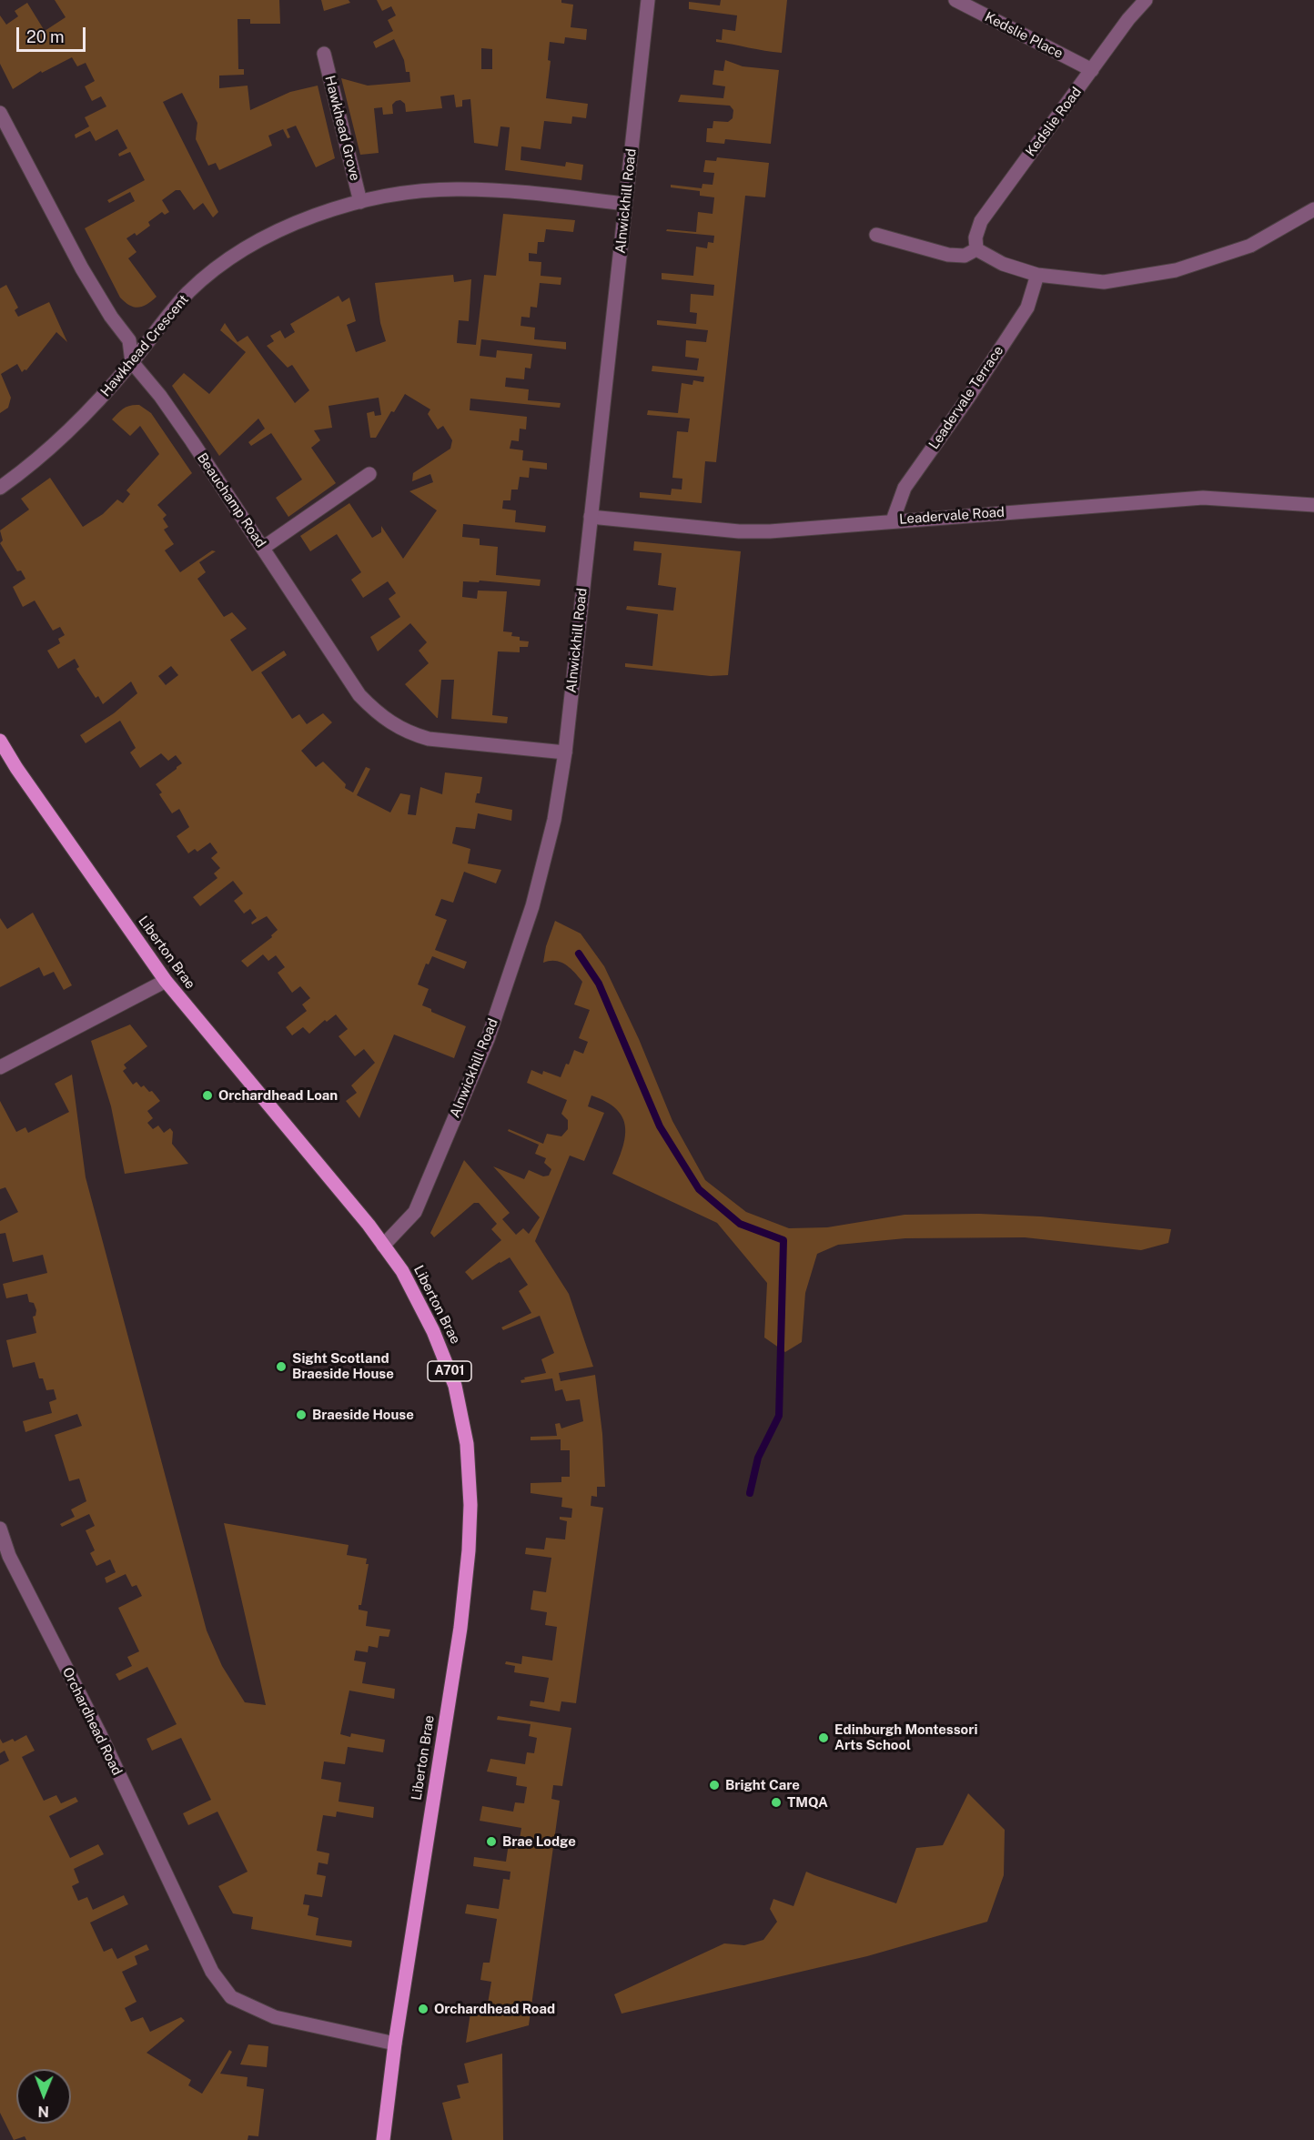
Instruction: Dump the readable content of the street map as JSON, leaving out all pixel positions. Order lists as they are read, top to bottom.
{
  "streets": {
    "main road": ["Liberton Brae", "A701"],
    "street": [
      "Kedslie Place",
      "Kedslie Road",
      "Hawkhead Grove",
      "Alnwickhill Road",
      "Hawkhead Crescent",
      "Leadervale Terrace",
      "Beauchamp Road",
      "Leadervale Road",
      "Orchardhead Road"
    ]
  },
  "crossings": [
    ["Kedslie Place", "Kedslie Road"],
    ["Hawkhead Grove", "Hawkhead Crescent"],
    ["Alnwickhill Road", "Hawkhead Crescent"],
    ["Alnwickhill Road", "Beauchamp Road"],
    ["Alnwickhill Road", "Leadervale Road"],
    ["Alnwickhill Road", "Liberton Brae"],
    ["Hawkhead Crescent", "Beauchamp Road"],
    ["Leadervale Terrace", "Leadervale Road"],
    ["Liberton Brae", "Orchardhead Road"]
  ],
  "places": [
    "Orchardhead Loan",
    "Sight Scotland Braeside House",
    "Braeside House",
    "Edinburgh Montessori Arts School",
    "Bright Care",
    "TMQA",
    "Brae Lodge",
    "Orchardhead Road"
  ],
  "scale_bar": "20 m",
  "north": "bottom"
}
